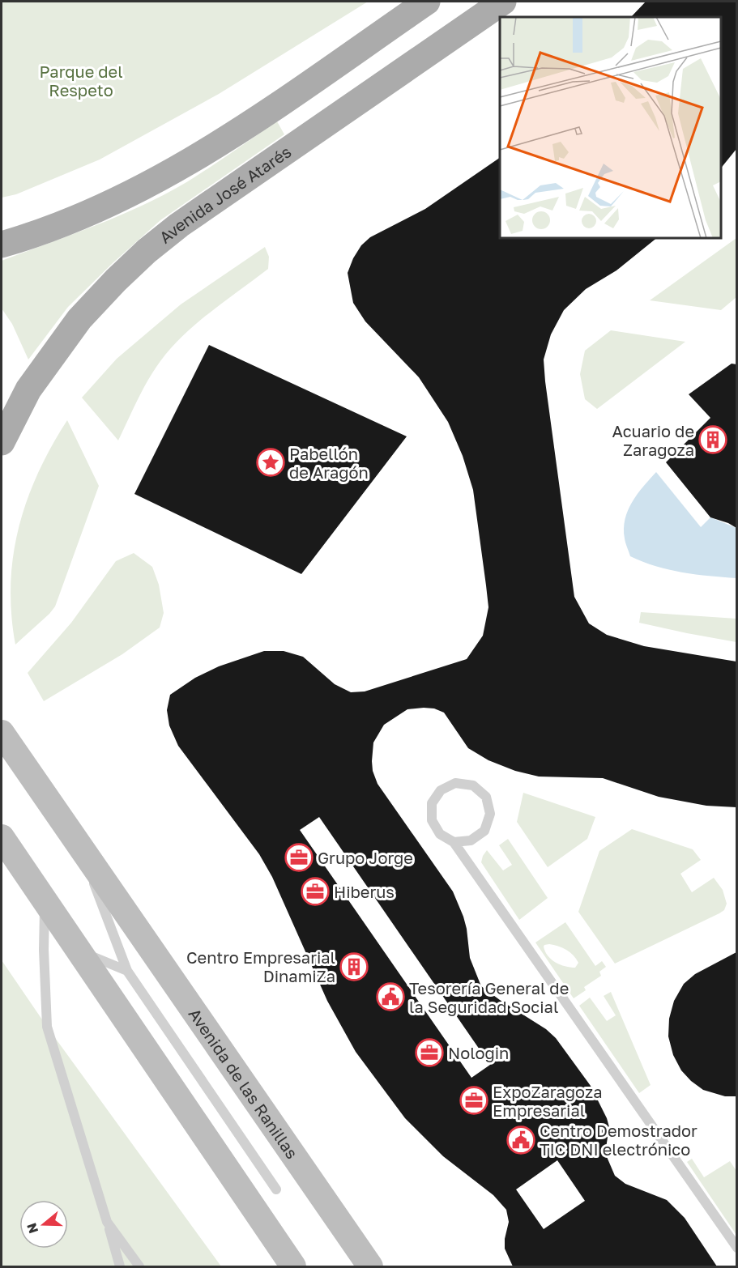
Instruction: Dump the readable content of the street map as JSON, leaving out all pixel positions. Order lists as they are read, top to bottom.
{
  "streets": {
    "main road": ["Avenida José Atarés", "Avenida de las Ranillas"]
  },
  "parks": ["Parque del Respeto"],
  "places": {
    "building": ["Acuario de Zaragoza", "Centro Empresarial DinamiZa"],
    "place": ["Pabellón de Aragón"],
    "office": [
      "Grupo Jorge",
      "Hiberus",
      "Nologin",
      "ExpoZaragoza Empresarial"
    ],
    "public building": ["Tesorería General de la Seguridad Social", "Centro Demostrador TIC DNI electrónico"]
  },
  "north": "left"
}
